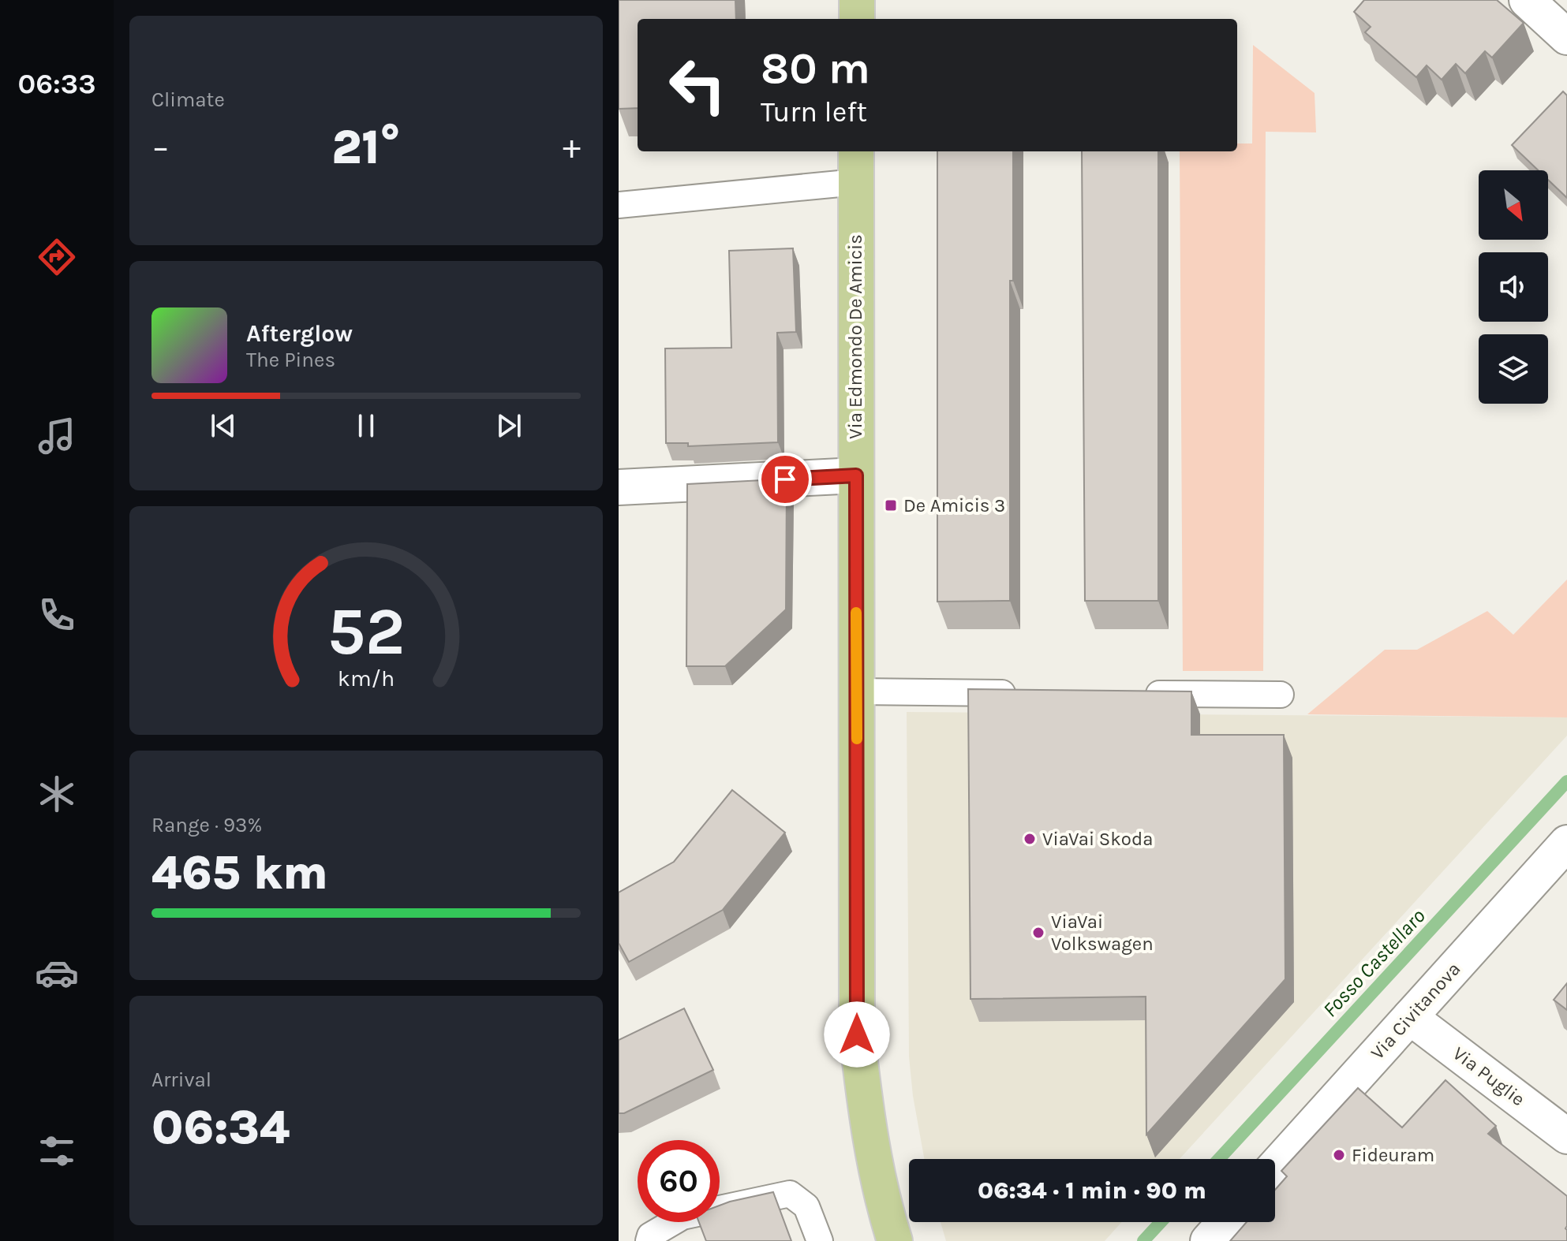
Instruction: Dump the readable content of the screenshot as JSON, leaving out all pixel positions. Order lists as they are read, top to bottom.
{
  "streets": {
    "main road": ["Via Edmondo De Amicis"],
    "street": ["Via Civitanova", "Via Puglie"]
  },
  "crossings": [
    ["Via Civitanova", "Via Puglie"]
  ],
  "water": ["Fosso Castellaro"],
  "places": {
    "transit": ["De Amicis 3"],
    "other": ["ViaVai Skoda", "ViaVai Volkswagen", "Fideuram"]
  },
  "north": "bottom right",
  "page": {
    "tabs": "06:33",
    "tile": [
      "Climate",
      ["Range · 93%", "465 km"],
      ["Arrival", "06:34"]
    ],
    "turn": ["80 m", "Turn left"],
    "heat": ["−", "21°", "+"],
    "song": ["Afterglow", "The Pines"],
    "limit": "60",
    "trip": "06:34 · 1 min · 90 m",
    "gauge": ["52", "km/h"]
  }
}
